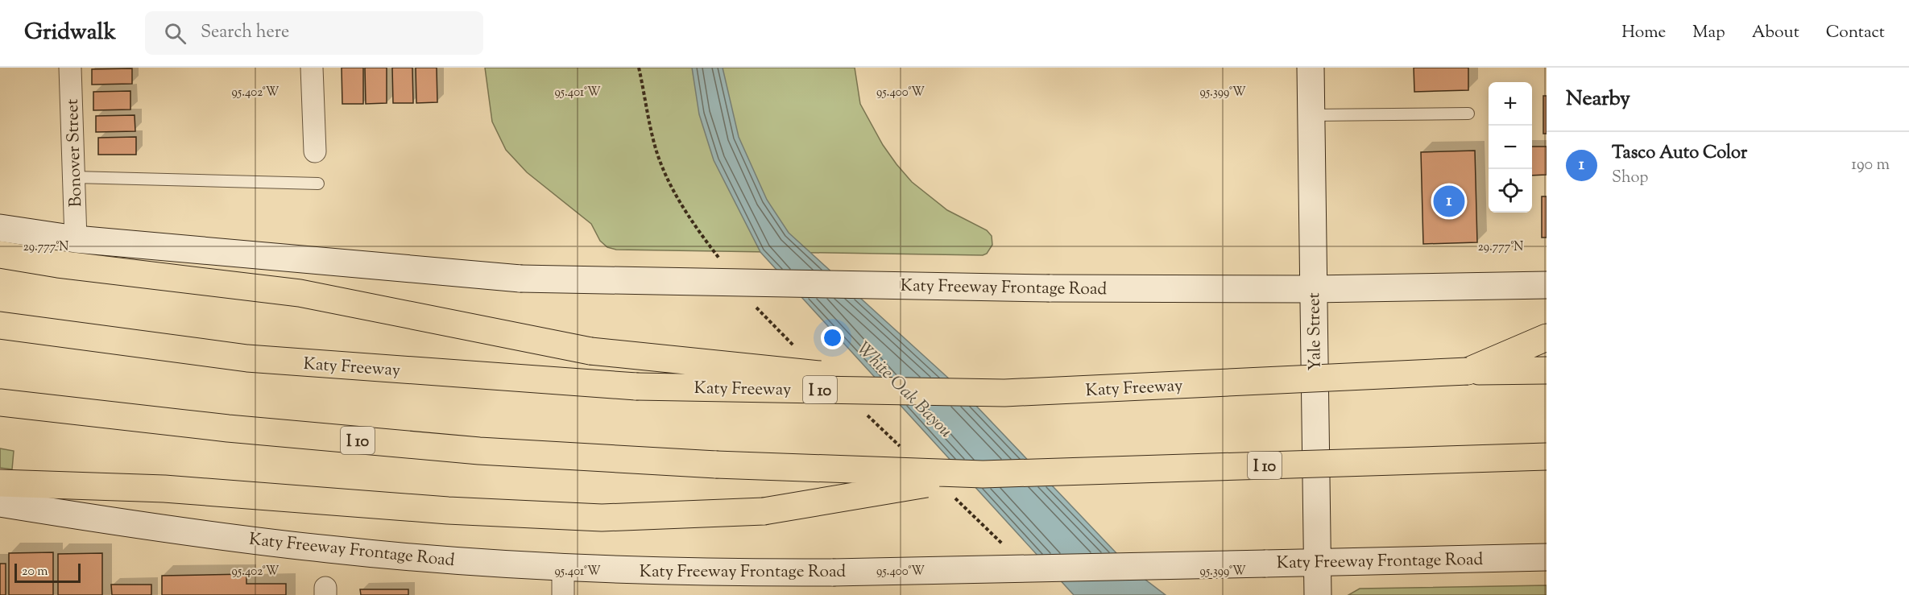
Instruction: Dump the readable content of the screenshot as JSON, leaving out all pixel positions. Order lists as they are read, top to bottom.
{
  "streets": {
    "highway": ["Katy Freeway", "I 10"],
    "main road": ["Katy Freeway Frontage Road", "Yale Street"],
    "street": ["Bonover Street"]
  },
  "crossings": [
    ["Bonover Street", "Katy Freeway Frontage Road"],
    ["Katy Freeway Frontage Road", "Yale Street"]
  ],
  "water": ["White Oak Bayou"],
  "scale_bar": "20 m",
  "page": {
    "header": "Gridwalk",
    "search": "Search here",
    "nav": [
      "Home",
      "Map",
      "About",
      "Contact"
    ],
    "heading": "Nearby",
    "map_buttons": ["+", "−"],
    "list": [
      {
        "mark": "1",
        "name": "Tasco Auto Color",
        "note": "Shop",
        "value": "190 m"
      }
    ],
    "pins": "1",
    "scale": "20 m"
  },
  "coordinates": [
    "95.402°W",
    "95.401°W",
    "95.400°W",
    "95.399°W",
    "29.777°N"
  ]
}
